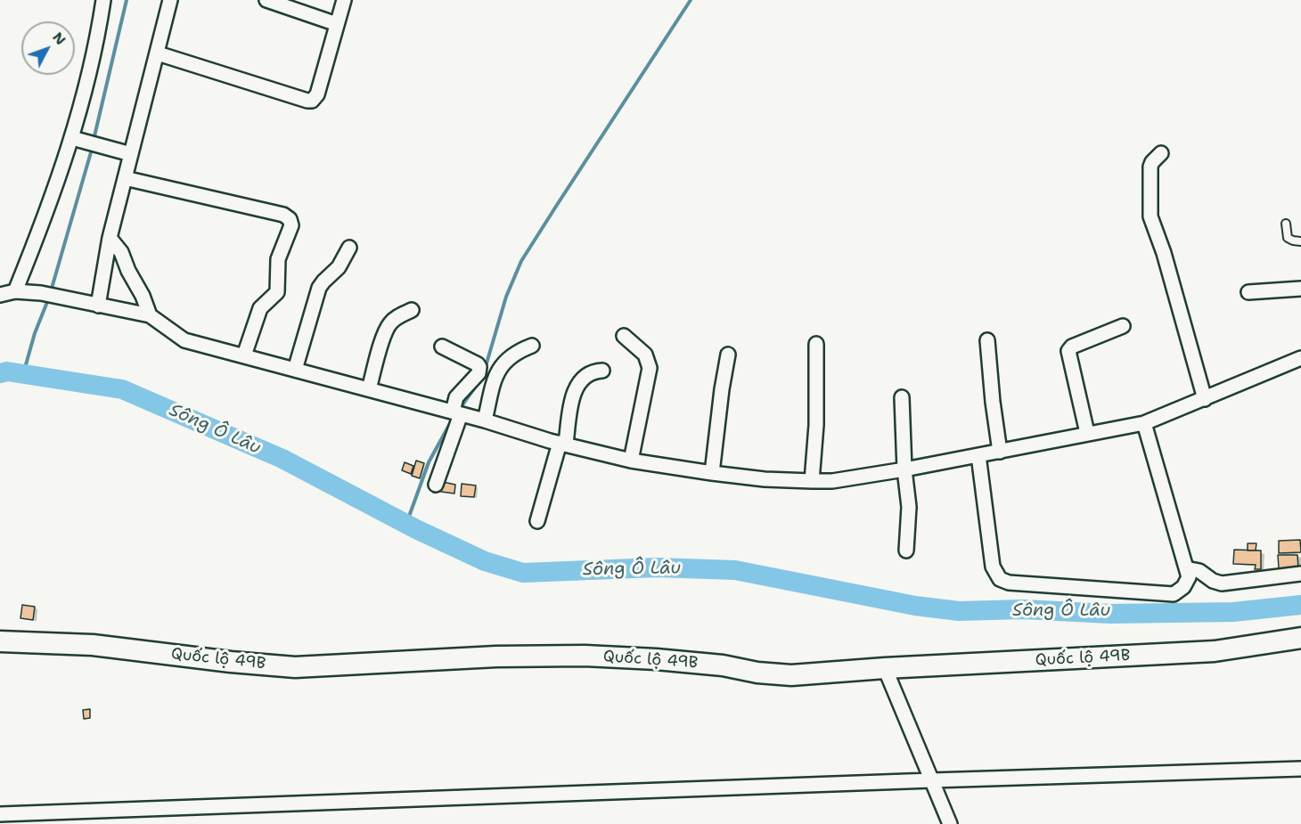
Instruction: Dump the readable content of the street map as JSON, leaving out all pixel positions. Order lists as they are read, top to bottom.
{
  "streets": {
    "main road": ["Quốc lộ 49B"]
  },
  "water": ["Sông Ô Lâu"],
  "north": "top right"
}
